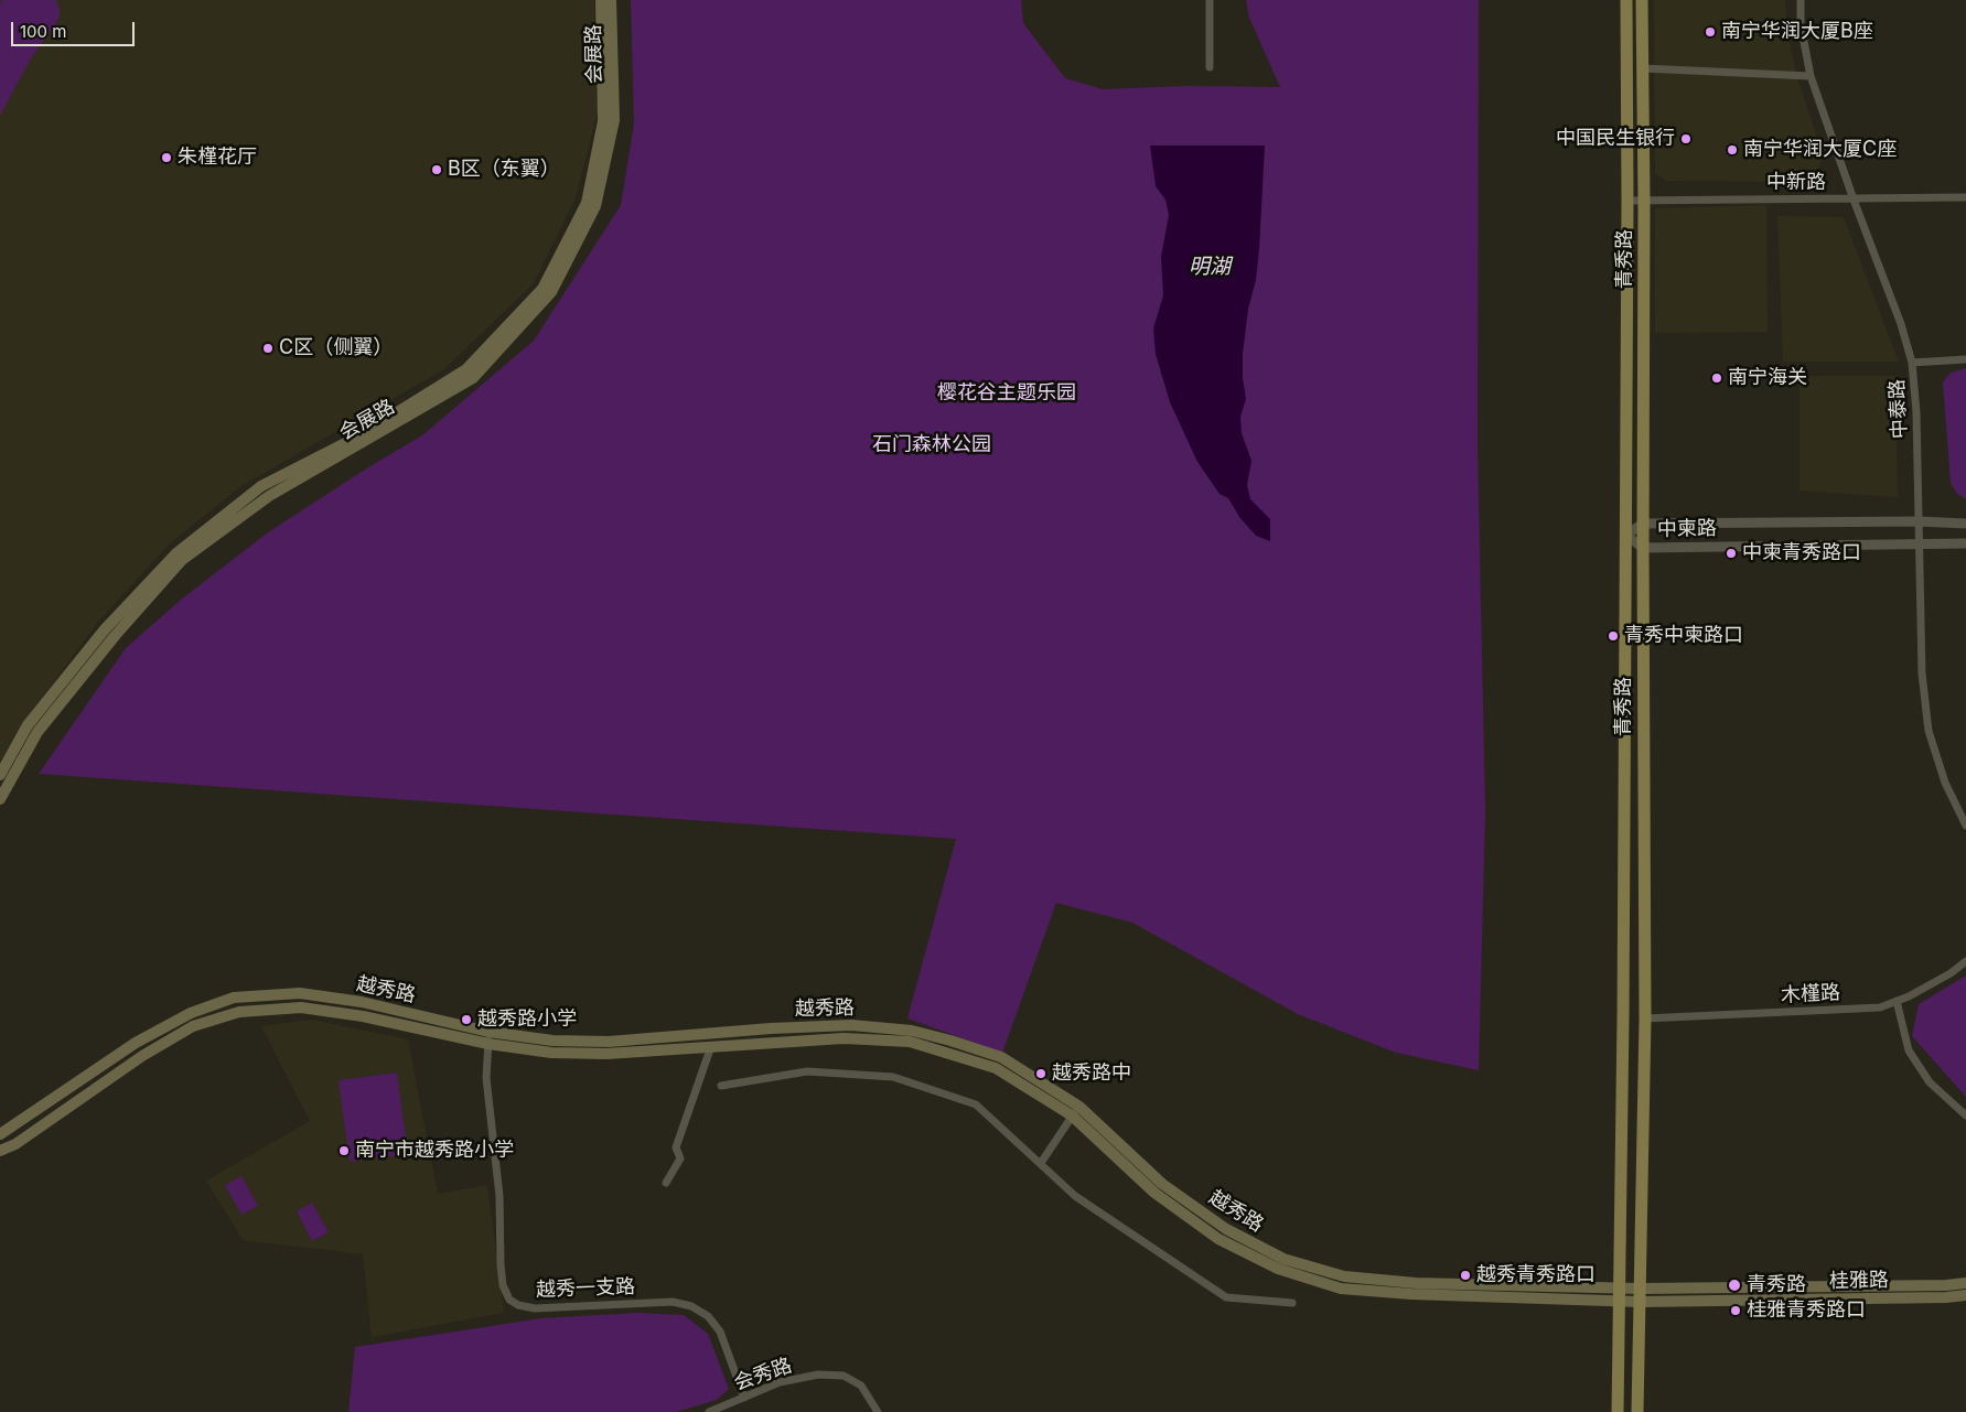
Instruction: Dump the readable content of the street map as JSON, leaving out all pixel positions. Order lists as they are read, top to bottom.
{
  "streets": {
    "main road": [
      "会展路",
      "青秀路",
      "越秀路",
      "桂雅路"
    ],
    "street": [
      "中新路",
      "中泰路",
      "中柬路",
      "木槿路",
      "越秀一支路",
      "会秀路"
    ]
  },
  "crossings": [
    ["中新路", "青秀路"],
    ["中新路", "中泰路"],
    ["青秀路", "中柬路"],
    ["青秀路", "越秀路"],
    ["青秀路", "木槿路"],
    ["青秀路", "桂雅路"],
    ["中泰路", "中柬路"],
    ["越秀路", "桂雅路"],
    ["越秀路", "越秀一支路"],
    ["越秀一支路", "会秀路"]
  ],
  "water": ["明湖"],
  "parks": ["樱花谷主题乐园", "石门森林公园"],
  "places": [
    "南宁华润大厦B座",
    "中国民生银行",
    "南宁华润大厦C座",
    "朱槿花厅",
    "B区（东翼）",
    "C区（侧翼）",
    "南宁海关",
    "中柬青秀路口",
    "青秀中柬路口",
    "越秀路小学",
    "越秀路中",
    "南宁市越秀路小学",
    "越秀青秀路口",
    "青秀路",
    "桂雅青秀路口"
  ],
  "scale_bar": "100 m"
}
